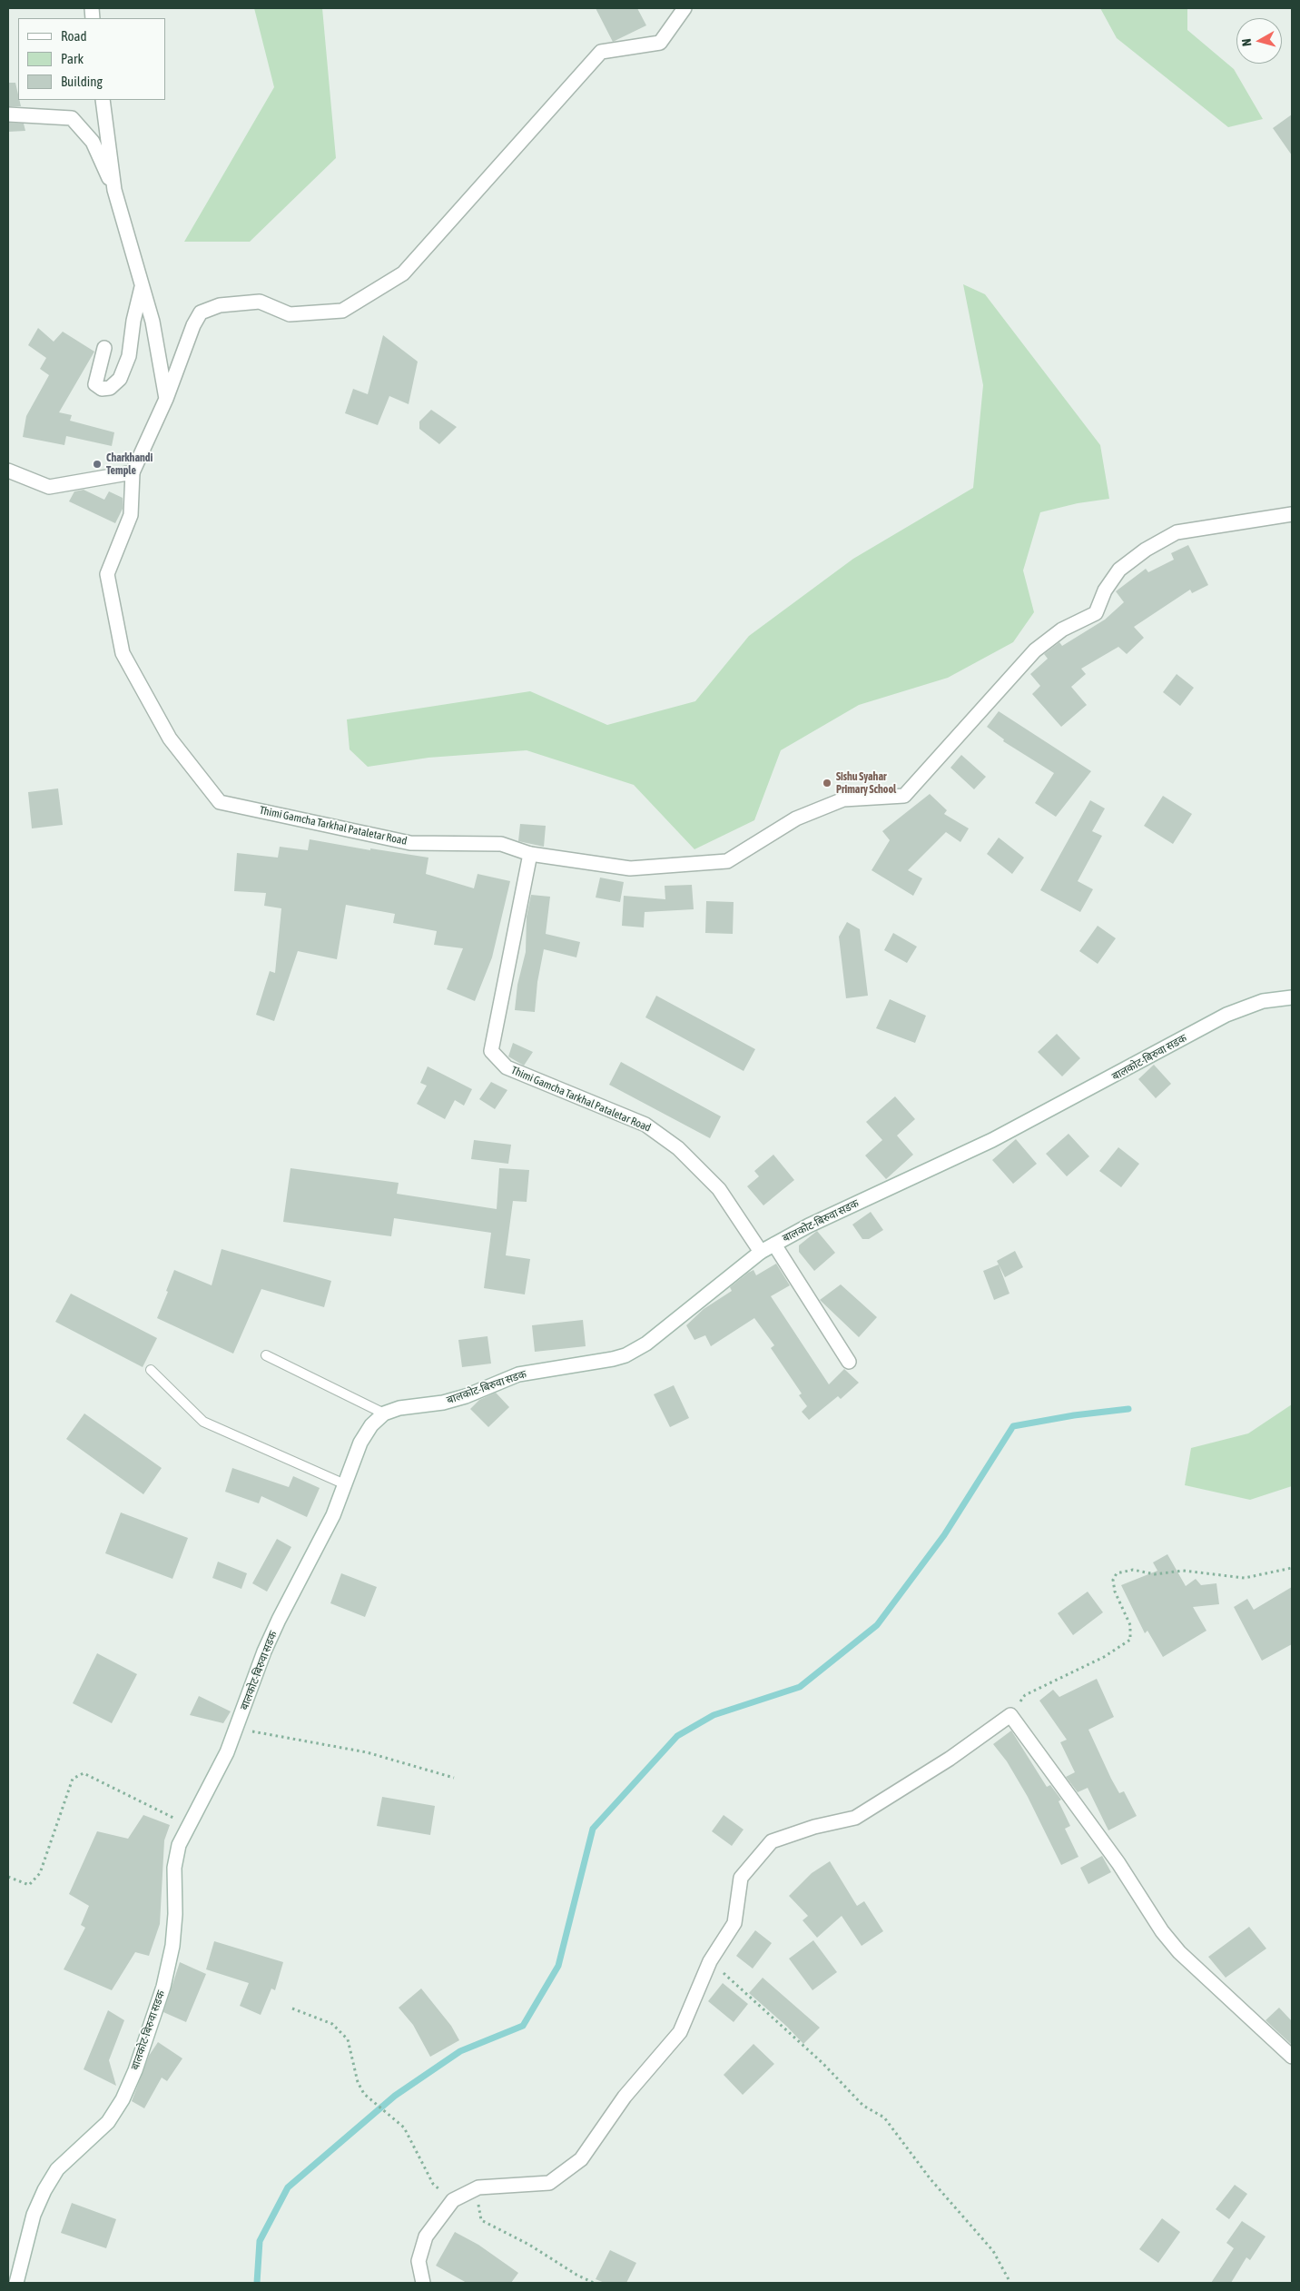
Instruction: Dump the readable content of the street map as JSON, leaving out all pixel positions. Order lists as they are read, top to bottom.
{
  "streets": {
    "street": ["Thimi Gamcha Tarkhal Pataletar Road", "बालकोट-बिरुवा सडक"]
  },
  "crossings": [
    ["Thimi Gamcha Tarkhal Pataletar Road", "बालकोट-बिरुवा सडक"]
  ],
  "places": ["Charkhandi Temple", "Sishu Syahar Primary School"],
  "legend": ["Road", "Park", "Building"],
  "north": "left"
}
